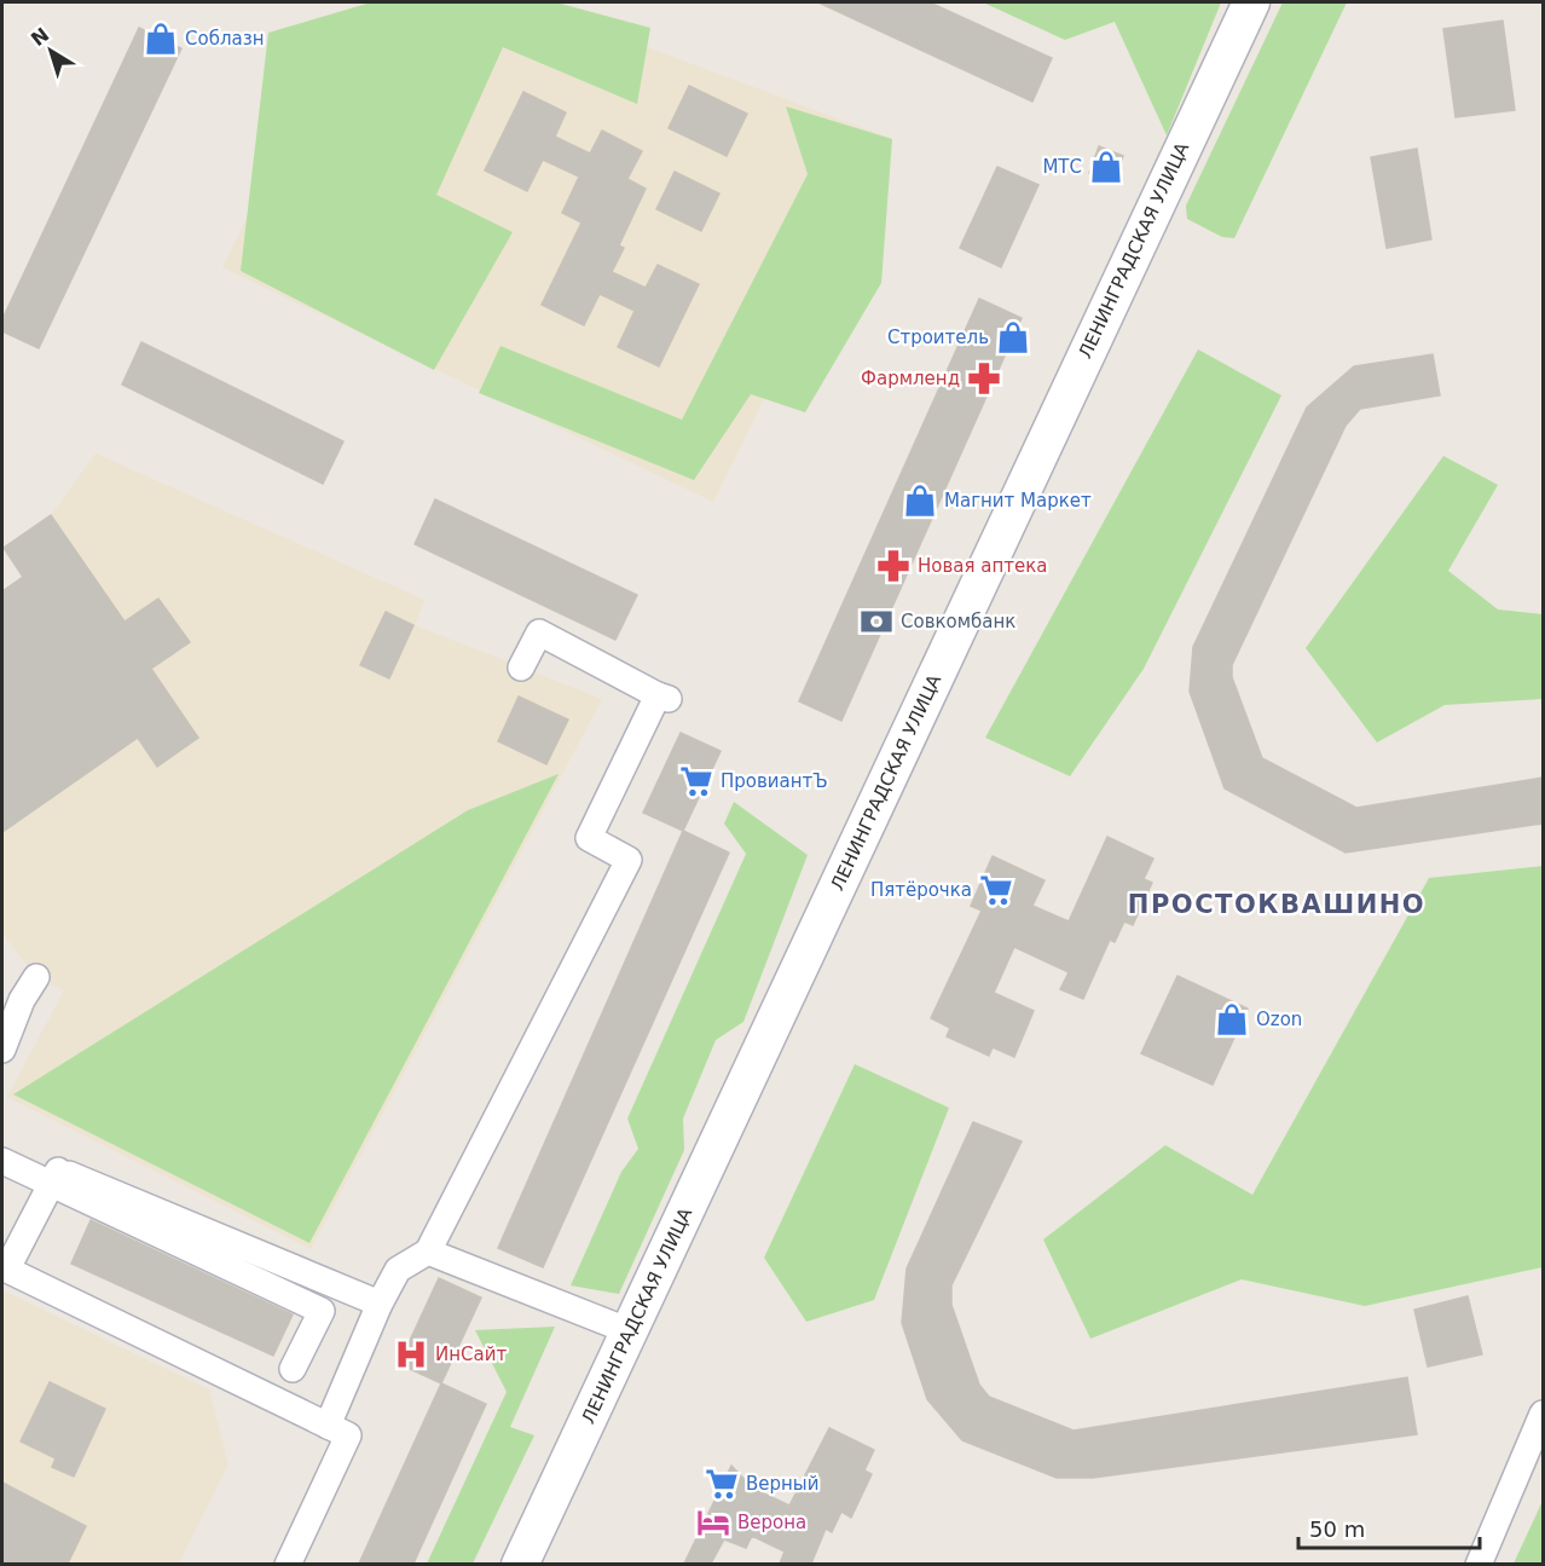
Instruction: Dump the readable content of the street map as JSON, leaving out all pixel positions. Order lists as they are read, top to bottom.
{
  "streets": {
    "main road": ["ЛЕНИНГРАДСКАЯ УЛИЦА"]
  },
  "districts": ["ПРОСТОКВАШИНО"],
  "places": {
    "shop": [
      "Соблазн",
      "МТС",
      "Строитель",
      "Магнит Маркет",
      "Ozon"
    ],
    "pharmacy": ["Фармленд", "Новая аптека"],
    "bank": ["Совкомбанк"],
    "supermarket": ["ПровиантЪ", "Пятёрочка", "Верный"],
    "hospital": ["ИнСайт"],
    "hotel": ["Верона"]
  },
  "scale_bar": "50 m",
  "north": "top left"
}
